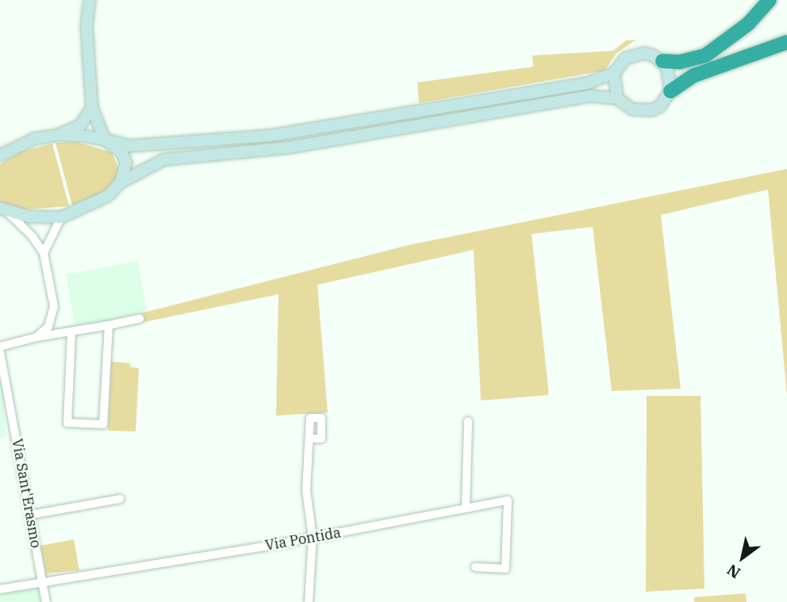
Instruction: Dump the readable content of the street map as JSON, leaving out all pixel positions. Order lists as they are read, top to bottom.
{
  "streets": {
    "street": ["Via Sant'Erasmo", "Via Pontida"]
  },
  "crossings": [
    ["Via Sant'Erasmo", "Via Pontida"]
  ],
  "north": "bottom left"
}
